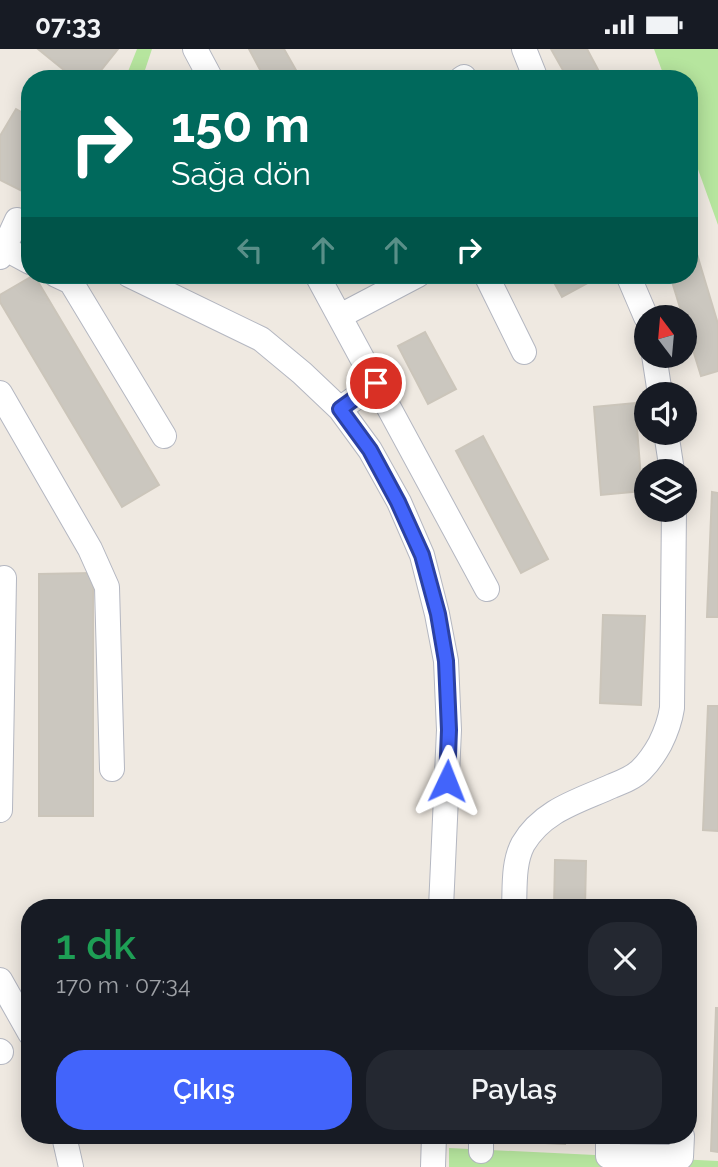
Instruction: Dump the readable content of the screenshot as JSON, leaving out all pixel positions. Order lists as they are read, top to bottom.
{
  "north": "top",
  "page": {
    "status": "07:33",
    "turn": ["150 m", "Sağa dön"],
    "heading": ["1 dk", "170 m · 07:34"],
    "buttons": ["Çıkış", "Paylaş"]
  }
}
